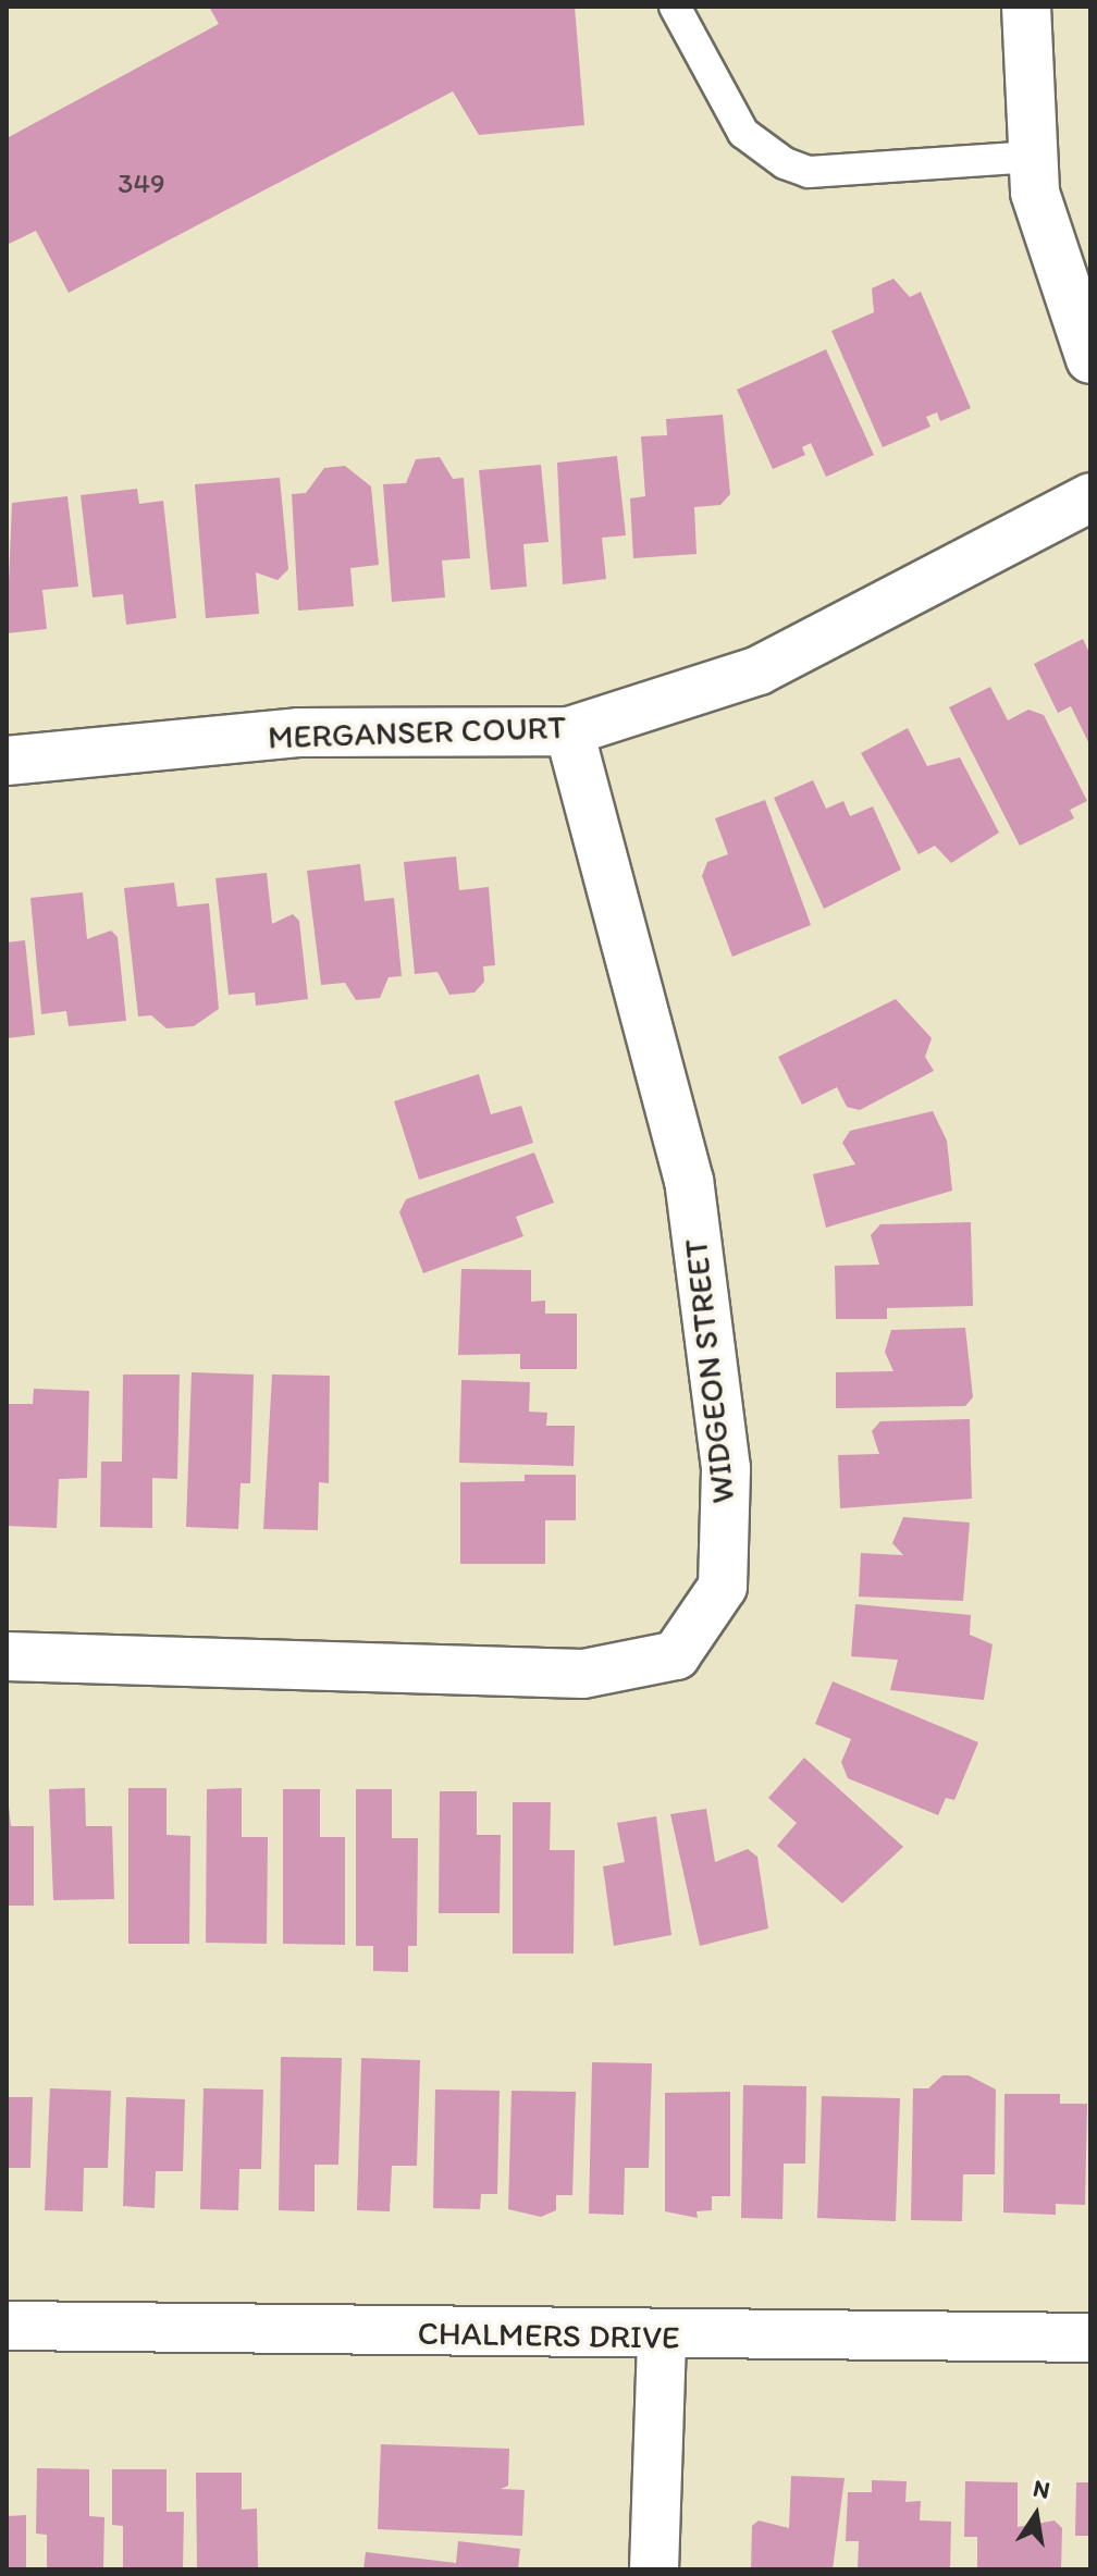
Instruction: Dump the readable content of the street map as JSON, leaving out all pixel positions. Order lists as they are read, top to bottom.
{
  "streets": {
    "street": ["MERGANSER COURT", "WIDGEON STREET", "CHALMERS DRIVE"]
  },
  "crossings": [
    ["MERGANSER COURT", "WIDGEON STREET"]
  ],
  "house_numbers": ["349"],
  "north": "top"
}
